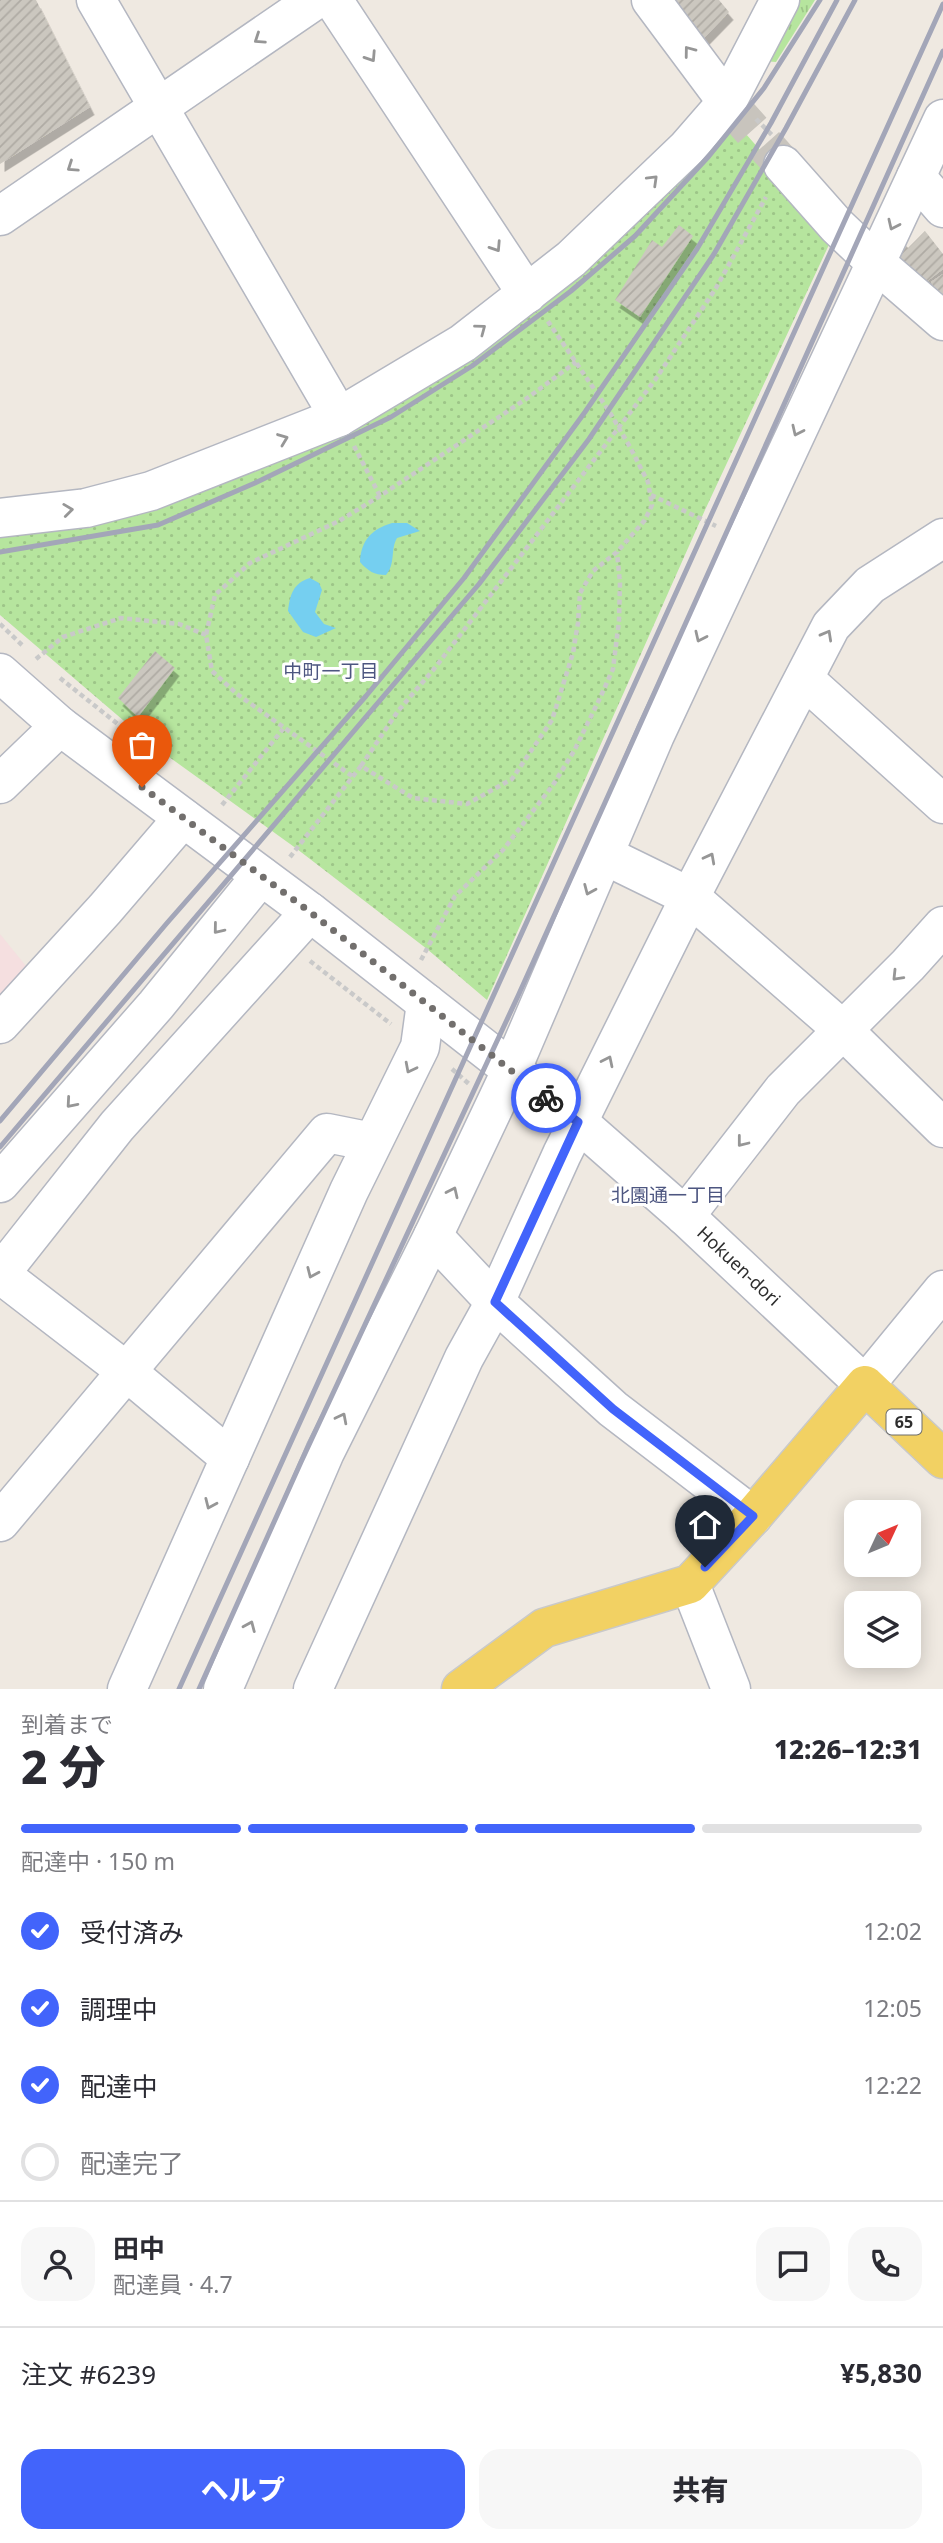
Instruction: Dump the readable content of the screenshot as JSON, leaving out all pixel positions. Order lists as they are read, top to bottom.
{
  "streets": {
    "main road": ["65"],
    "street": ["Hokuen-dori"]
  },
  "crossings": [
    ["Hokuen-dori", "65"]
  ],
  "districts": ["中町一丁目", "北園通一丁目"],
  "north": "top right",
  "page": {
    "heading": ["2 分", "到着まで", "12:26–12:31"],
    "panel": [
      "田中",
      "配達員 · 4.7",
      "注文 #6239",
      "¥5,830"
    ],
    "bar": "配達中 · 150 m",
    "list": [
      ["受付済み", "12:02"],
      ["調理中", "12:05"],
      ["配達中", "12:22"],
      "配達完了"
    ],
    "buttons": ["ヘルプ", "共有"]
  }
}
